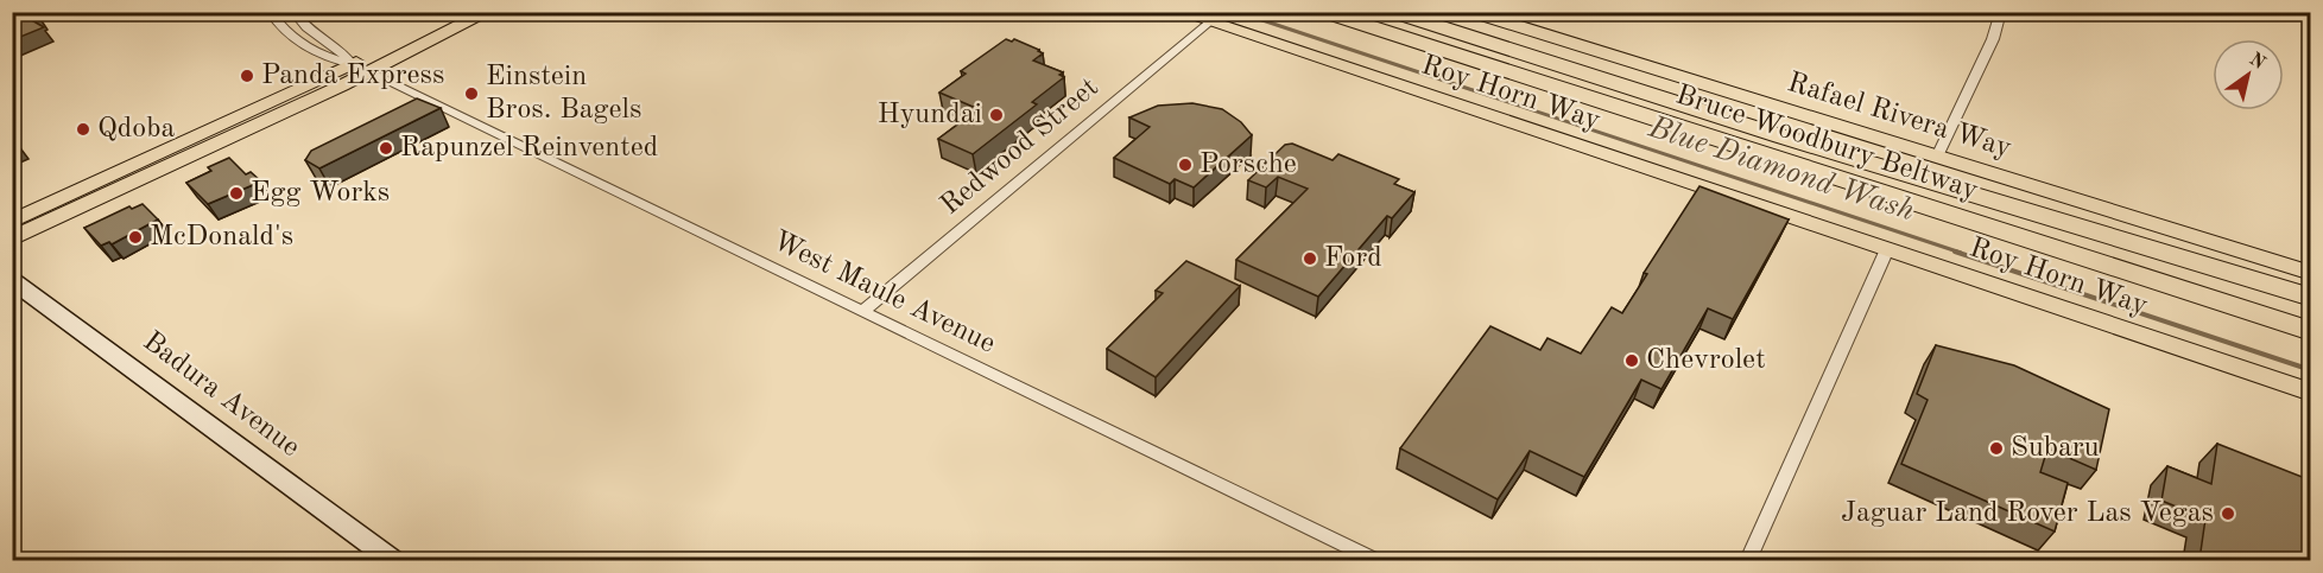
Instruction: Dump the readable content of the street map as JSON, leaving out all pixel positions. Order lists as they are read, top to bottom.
{
  "streets": {
    "highway": ["Bruce Woodbury Beltway"],
    "main road": ["Roy Horn Way", "Rafael Rivera Way", "Badura Avenue"],
    "street": ["Redwood Street", "West Maule Avenue"]
  },
  "crossings": [
    ["Roy Horn Way", "Redwood Street"],
    ["Redwood Street", "West Maule Avenue"]
  ],
  "water": ["Blue Diamond Wash"],
  "places": [
    "Panda Express",
    "Einstein Bros. Bagels",
    "Hyundai",
    "Qdoba",
    "Rapunzel Reinvented",
    "Porsche",
    "Egg Works",
    "McDonald's",
    "Ford",
    "Chevrolet",
    "Subaru",
    "Jaguar Land Rover Las Vegas"
  ],
  "north": "top right"
}
